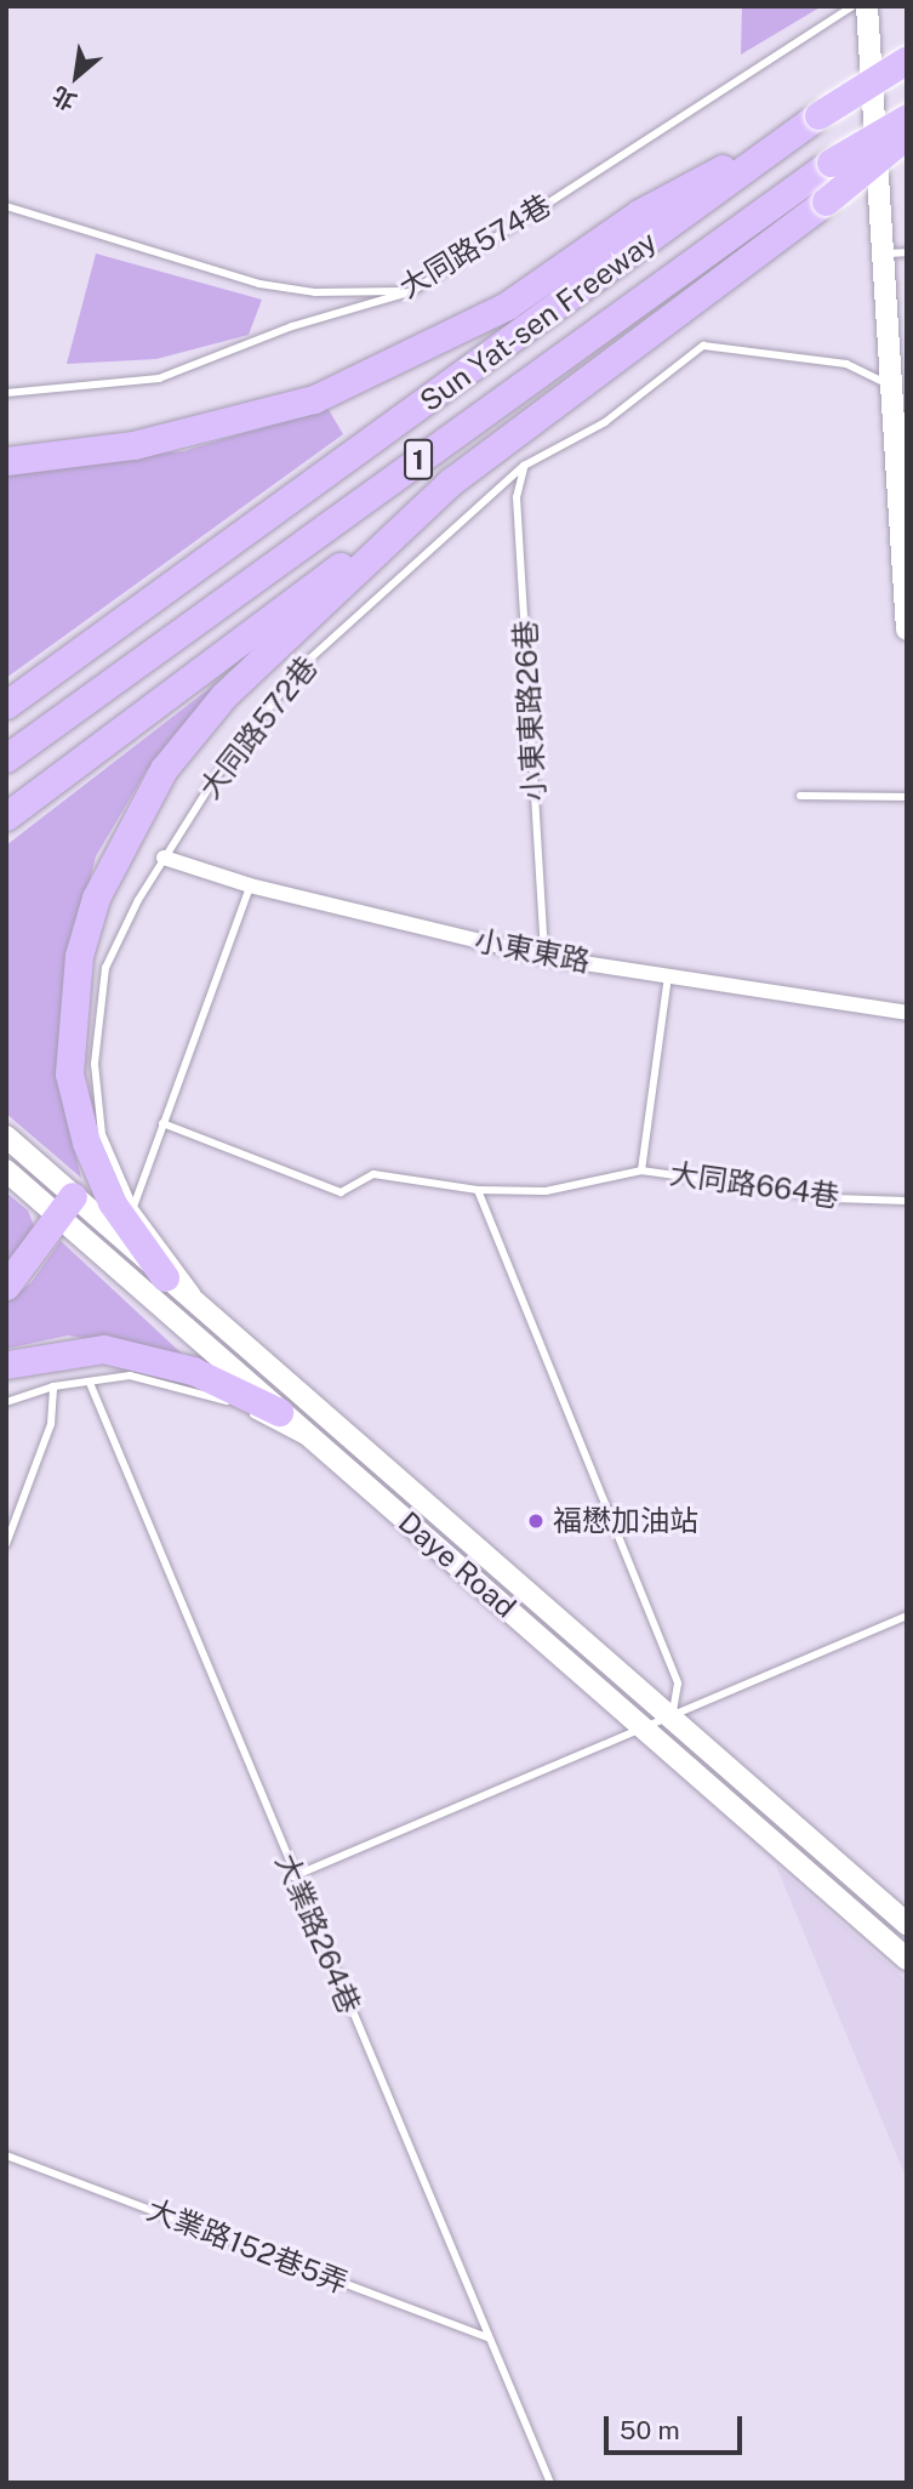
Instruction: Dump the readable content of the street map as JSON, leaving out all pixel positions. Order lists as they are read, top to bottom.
{
  "streets": {
    "highway": ["Sun Yat-sen Freeway", "1"],
    "main road": ["Daye Road"],
    "street": ["小東東路"],
    "lane": [
      "大同路574巷",
      "小東東路26巷",
      "大同路572巷",
      "大同路664巷",
      "大業路264巷",
      "大業路152巷5弄"
    ]
  },
  "crossings": [
    ["小東東路26巷", "大同路572巷"],
    ["小東東路26巷", "小東東路"],
    ["大同路572巷", "小東東路"],
    ["大同路572巷", "Daye Road"],
    ["大業路264巷", "大業路152巷5弄"]
  ],
  "places": ["福懋加油站"],
  "scale_bar": "50 m",
  "north": "bottom left"
}
